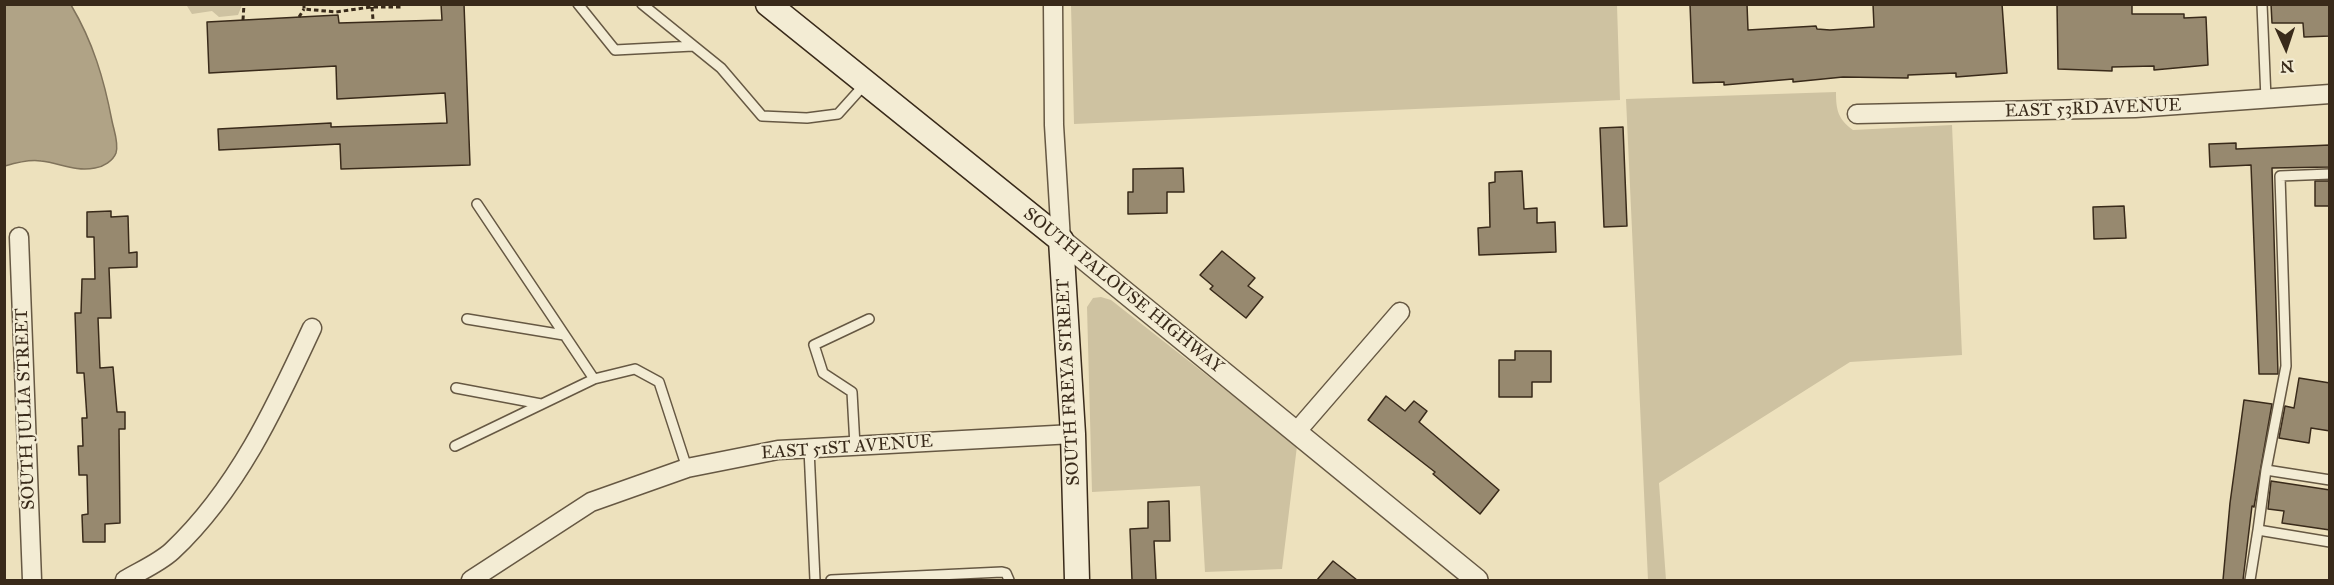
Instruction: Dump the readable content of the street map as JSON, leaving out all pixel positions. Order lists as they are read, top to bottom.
{
  "streets": {
    "main road": ["SOUTH PALOUSE HIGHWAY", "SOUTH FREYA STREET"],
    "street": ["EAST 53RD AVENUE", "SOUTH JULIA STREET", "EAST 51ST AVENUE"]
  },
  "crossings": [
    ["SOUTH PALOUSE HIGHWAY", "SOUTH FREYA STREET"],
    ["SOUTH FREYA STREET", "EAST 51ST AVENUE"]
  ],
  "north": "bottom"
}
